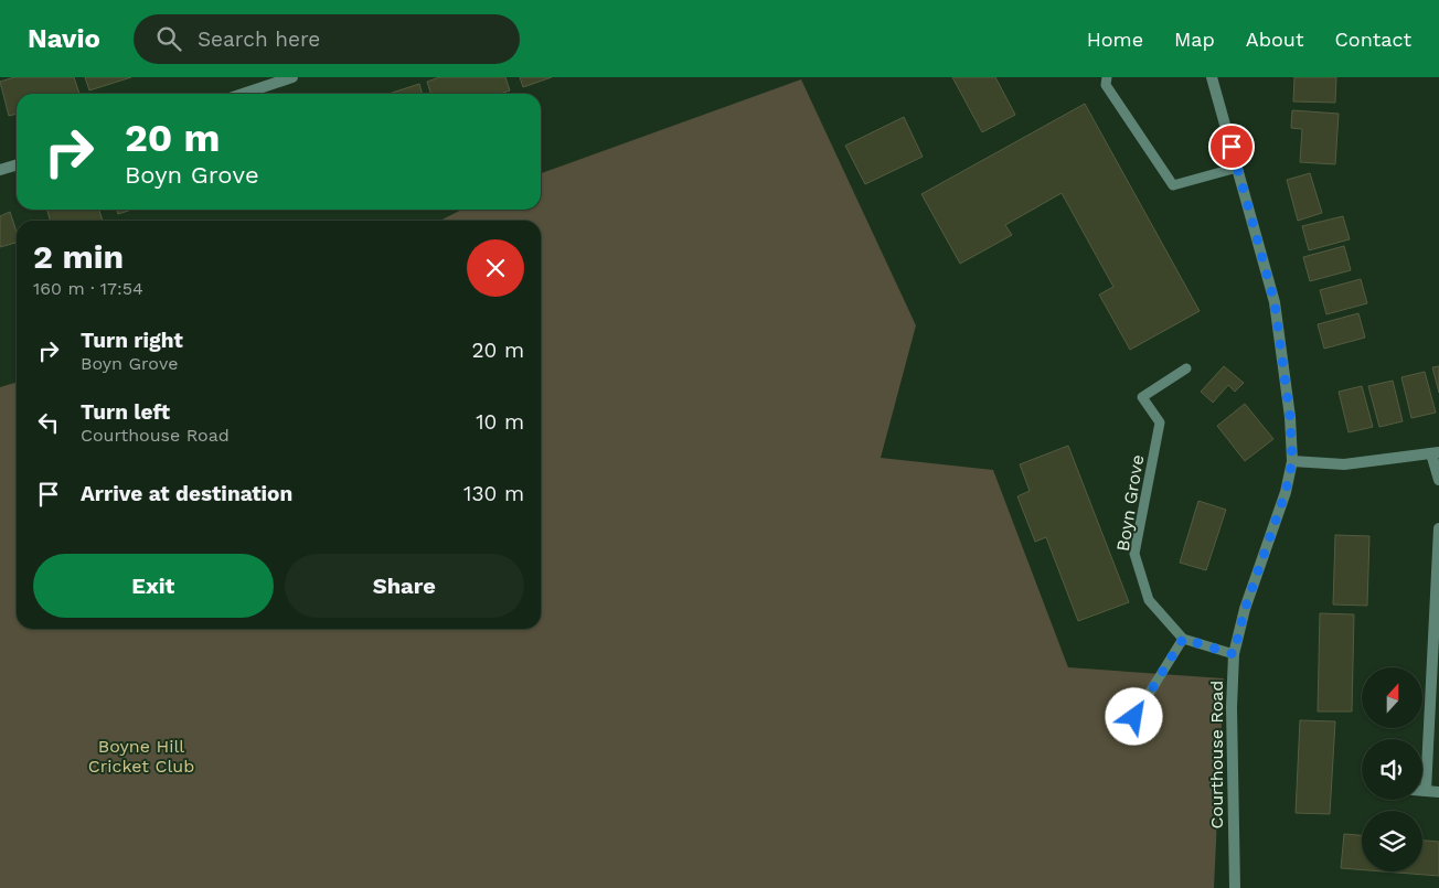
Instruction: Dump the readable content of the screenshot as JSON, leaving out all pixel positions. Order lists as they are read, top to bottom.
{
  "streets": {
    "street": ["Courthouse Road"],
    "lane": ["Boyn Grove"]
  },
  "parks": ["Boyne Hill Cricket Club"],
  "north": "top",
  "page": {
    "header": "Navio",
    "search": "Search here",
    "nav": [
      "Home",
      "Map",
      "About",
      "Contact"
    ],
    "turn": ["20 m", "Boyn Grove"],
    "heading": ["2 min", "160 m · 17:54"],
    "list": [
      {
        "name": "Turn right",
        "note": "Boyn Grove",
        "value": "20 m"
      },
      {
        "name": "Turn left",
        "note": "Courthouse Road",
        "value": "10 m"
      },
      {
        "name": "Arrive at destination",
        "value": "130 m"
      }
    ],
    "buttons": ["Exit", "Share"]
  }
}
